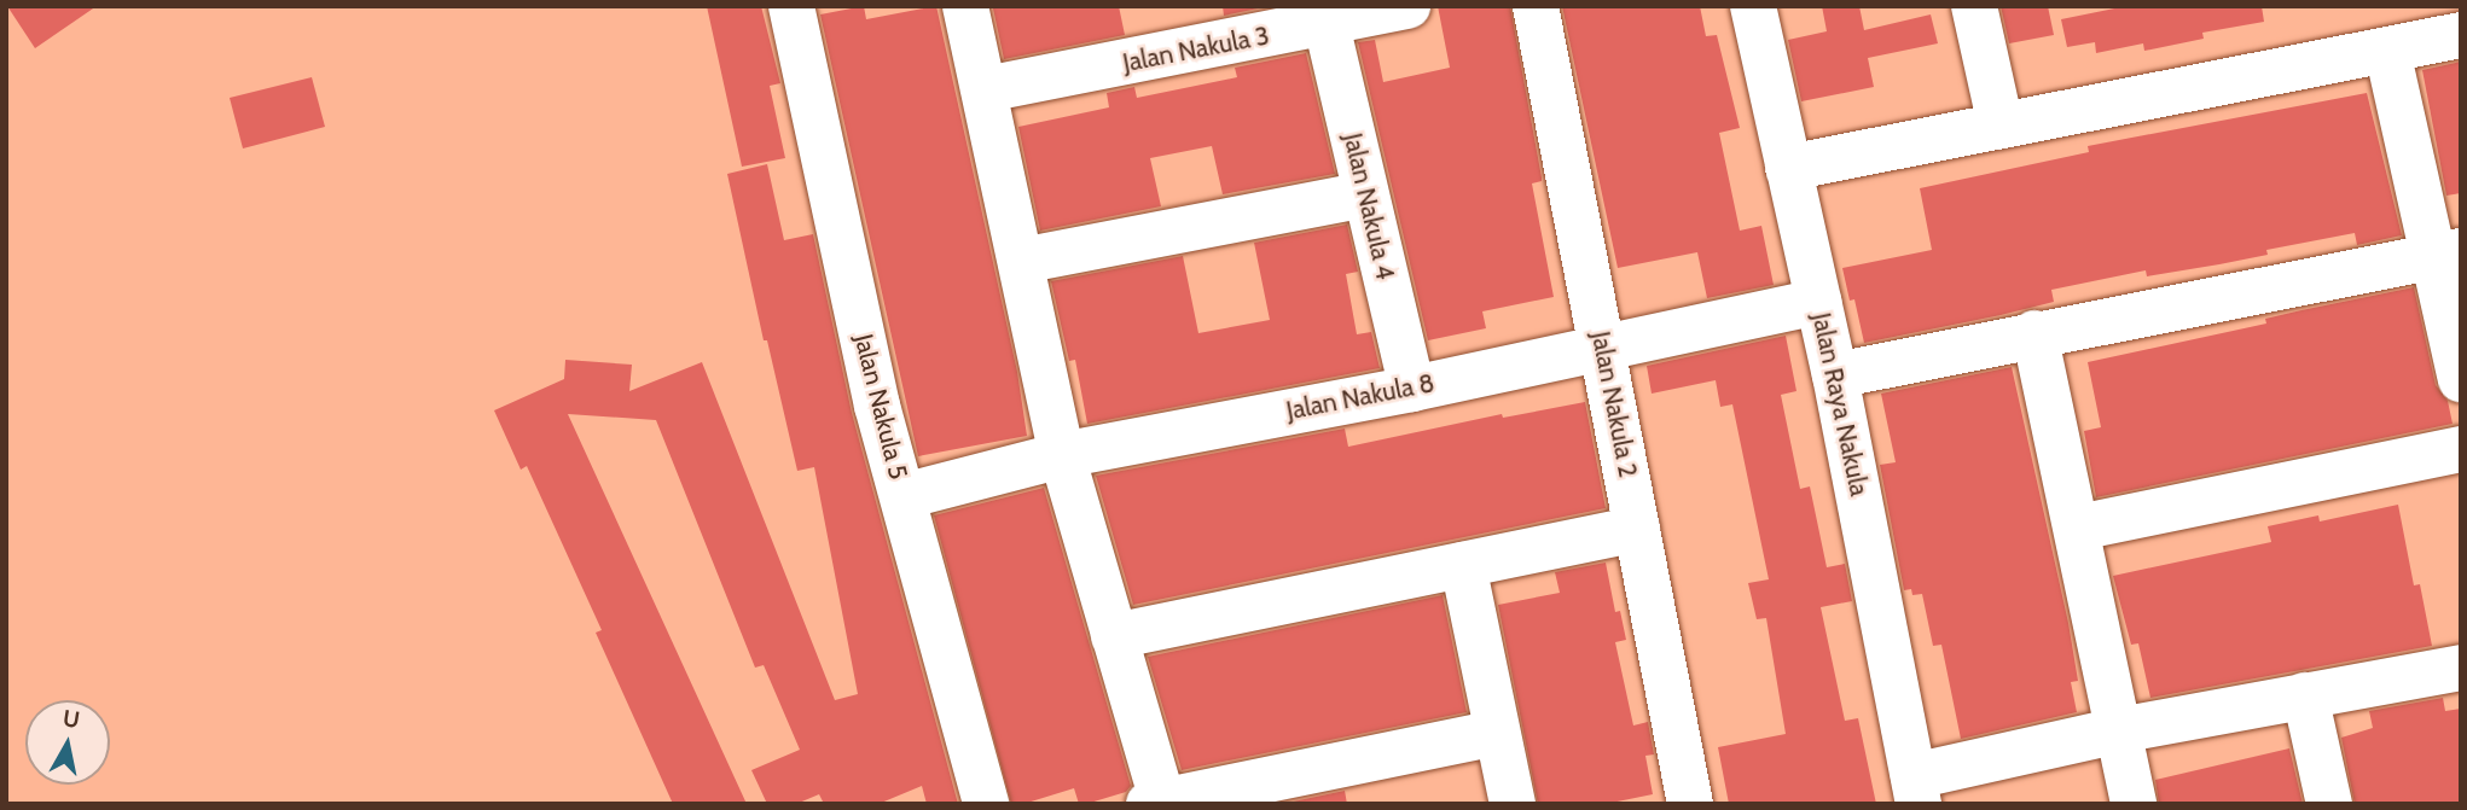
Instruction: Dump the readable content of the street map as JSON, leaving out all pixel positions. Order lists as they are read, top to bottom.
{
  "streets": {
    "street": [
      "Jalan Nakula 3",
      "Jalan Nakula 4",
      "Jalan Nakula 8",
      "Jalan Nakula 2",
      "Jalan Raya Nakula",
      "Jalan Nakula 5"
    ]
  },
  "crossings": [
    ["Jalan Nakula 3", "Jalan Nakula 4"],
    ["Jalan Nakula 4", "Jalan Nakula 8"],
    ["Jalan Nakula 8", "Jalan Nakula 2"],
    ["Jalan Nakula 8", "Jalan Raya Nakula"],
    ["Jalan Nakula 8", "Jalan Nakula 5"]
  ],
  "north": "top"
}
